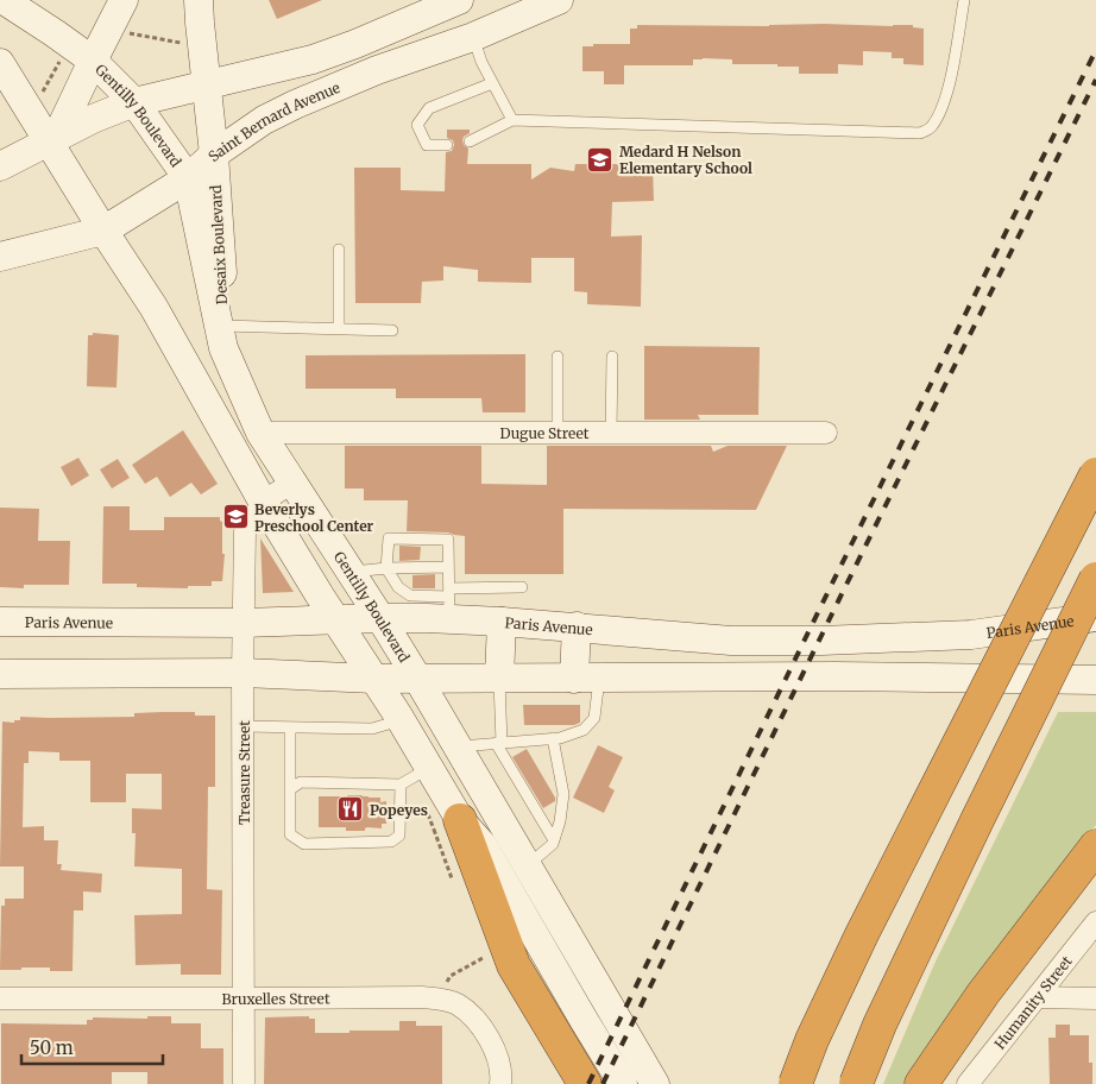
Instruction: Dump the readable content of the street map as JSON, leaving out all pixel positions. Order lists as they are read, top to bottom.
{
  "streets": {
    "street": [
      "Gentilly Boulevard",
      "Saint Bernard Avenue",
      "Desaix Boulevard",
      "Dugue Street",
      "Paris Avenue",
      "Treasure Street",
      "Bruxelles Street",
      "Humanity Street"
    ]
  },
  "crossings": [
    ["Gentilly Boulevard", "Saint Bernard Avenue"],
    ["Gentilly Boulevard", "Desaix Boulevard"],
    ["Gentilly Boulevard", "Dugue Street"],
    ["Gentilly Boulevard", "Paris Avenue"],
    ["Gentilly Boulevard", "Treasure Street"],
    ["Saint Bernard Avenue", "Desaix Boulevard"],
    ["Paris Avenue", "Treasure Street"],
    ["Treasure Street", "Bruxelles Street"]
  ],
  "places": {
    "school or university": ["Medard H Nelson Elementary School", "Beverlys Preschool Center"],
    "restaurant": ["Popeyes"]
  },
  "scale_bar": "50 m"
}
